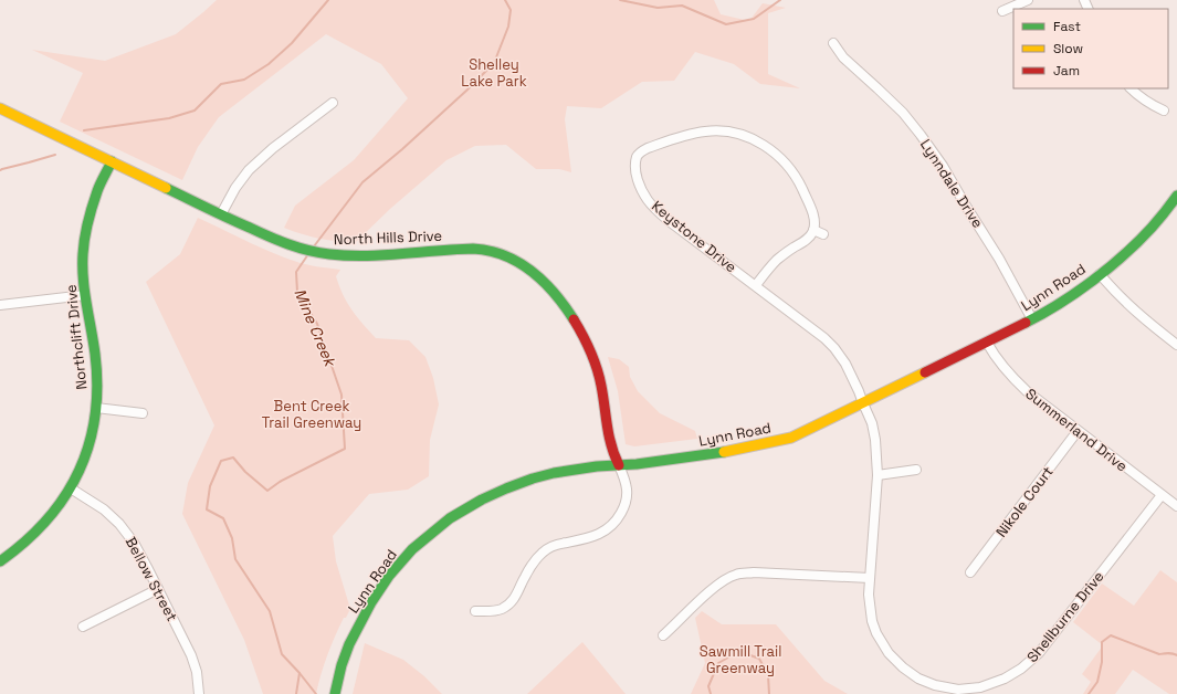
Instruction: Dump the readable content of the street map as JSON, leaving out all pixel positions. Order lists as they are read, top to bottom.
{
  "streets": {
    "main road": ["North Hills Drive", "Lynn Road", "Northclift Drive"],
    "street": [
      "Lynndale Drive",
      "Keystone Drive",
      "Summerland Drive",
      "Nikole Court",
      "Bellow Street",
      "Shellburne Drive"
    ]
  },
  "crossings": [
    ["Lynndale Drive", "Lynn Road"],
    ["Keystone Drive", "Lynn Road"],
    ["Keystone Drive", "Shellburne Drive"],
    ["North Hills Drive", "Lynn Road"],
    ["North Hills Drive", "Northclift Drive"],
    ["Lynn Road", "Summerland Drive"],
    ["Lynn Road", "Shellburne Drive"],
    ["Northclift Drive", "Bellow Street"],
    ["Summerland Drive", "Nikole Court"],
    ["Summerland Drive", "Shellburne Drive"]
  ],
  "water": ["Mine Creek"],
  "parks": ["Shelley Lake Park", "Bent Creek Trail Greenway", "Sawmill Trail Greenway"],
  "legend": ["Fast", "Slow", "Jam"]
}
